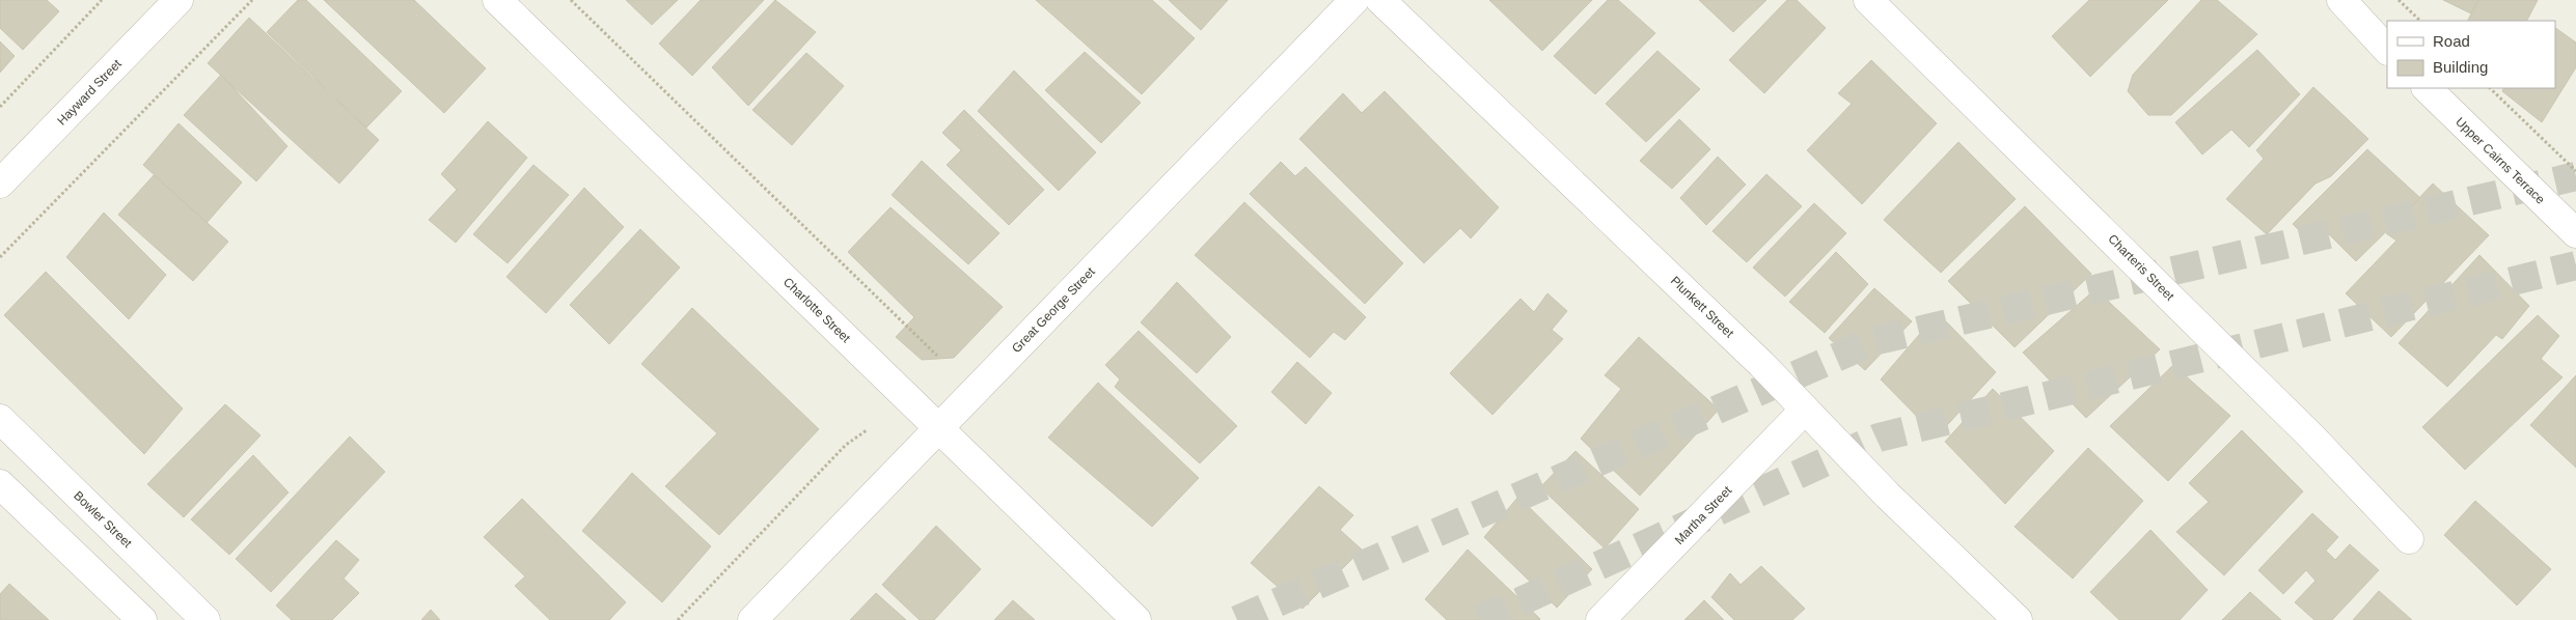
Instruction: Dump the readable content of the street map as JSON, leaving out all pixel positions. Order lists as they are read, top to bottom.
{
  "streets": {
    "street": [
      "Hayward Street",
      "Upper Cairns Terrace",
      "Charteris Street",
      "Plunkett Street",
      "Charlotte Street",
      "Great George Street",
      "Martha Street",
      "Bowler Street"
    ]
  },
  "crossings": [
    ["Plunkett Street", "Martha Street"],
    ["Charlotte Street", "Great George Street"]
  ],
  "legend": ["Road", "Building"]
}
